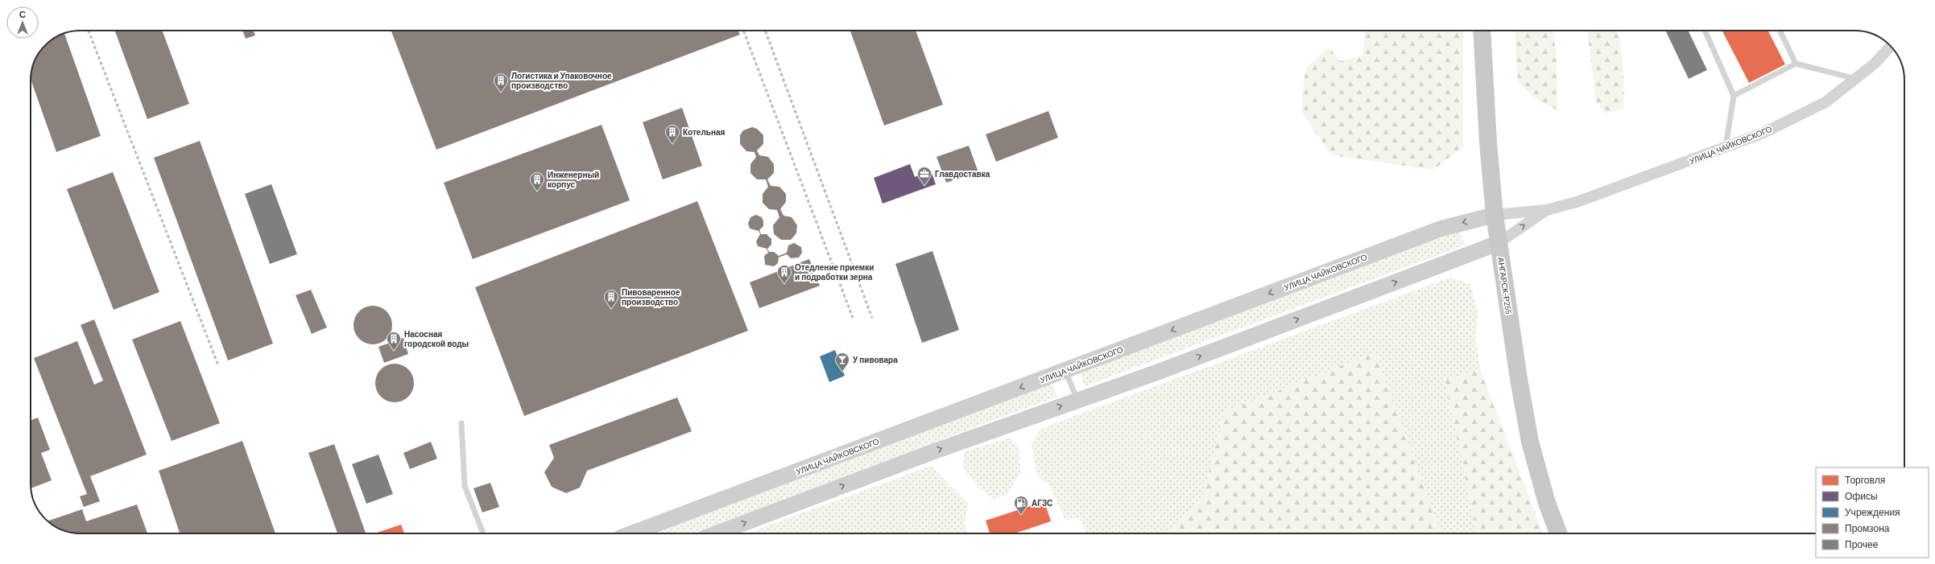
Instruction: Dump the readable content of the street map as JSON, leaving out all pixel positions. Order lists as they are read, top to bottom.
{
  "streets": {
    "main road": ["УЛИЦА ЧАЙКОВСКОГО", "АНГАРСК-Р255"]
  },
  "crossings": [
    ["УЛИЦА ЧАЙКОВСКОГО", "АНГАРСК-Р255"]
  ],
  "places": {
    "building": [
      "Логистика и Упаковочное производство",
      "Котельная",
      "Инженерный корпус",
      "Отедление приемки и подработки зерна",
      "Пивоваренное производство",
      "Насосная городской воды"
    ],
    "office": ["Главдоставка"],
    "bar": ["У пивовара"],
    "fuel station": ["АГЗС"]
  },
  "legend": [
    "Торговля",
    "Офисы",
    "Учреждения",
    "Промзона",
    "Прочее"
  ],
  "north": "top"
}
